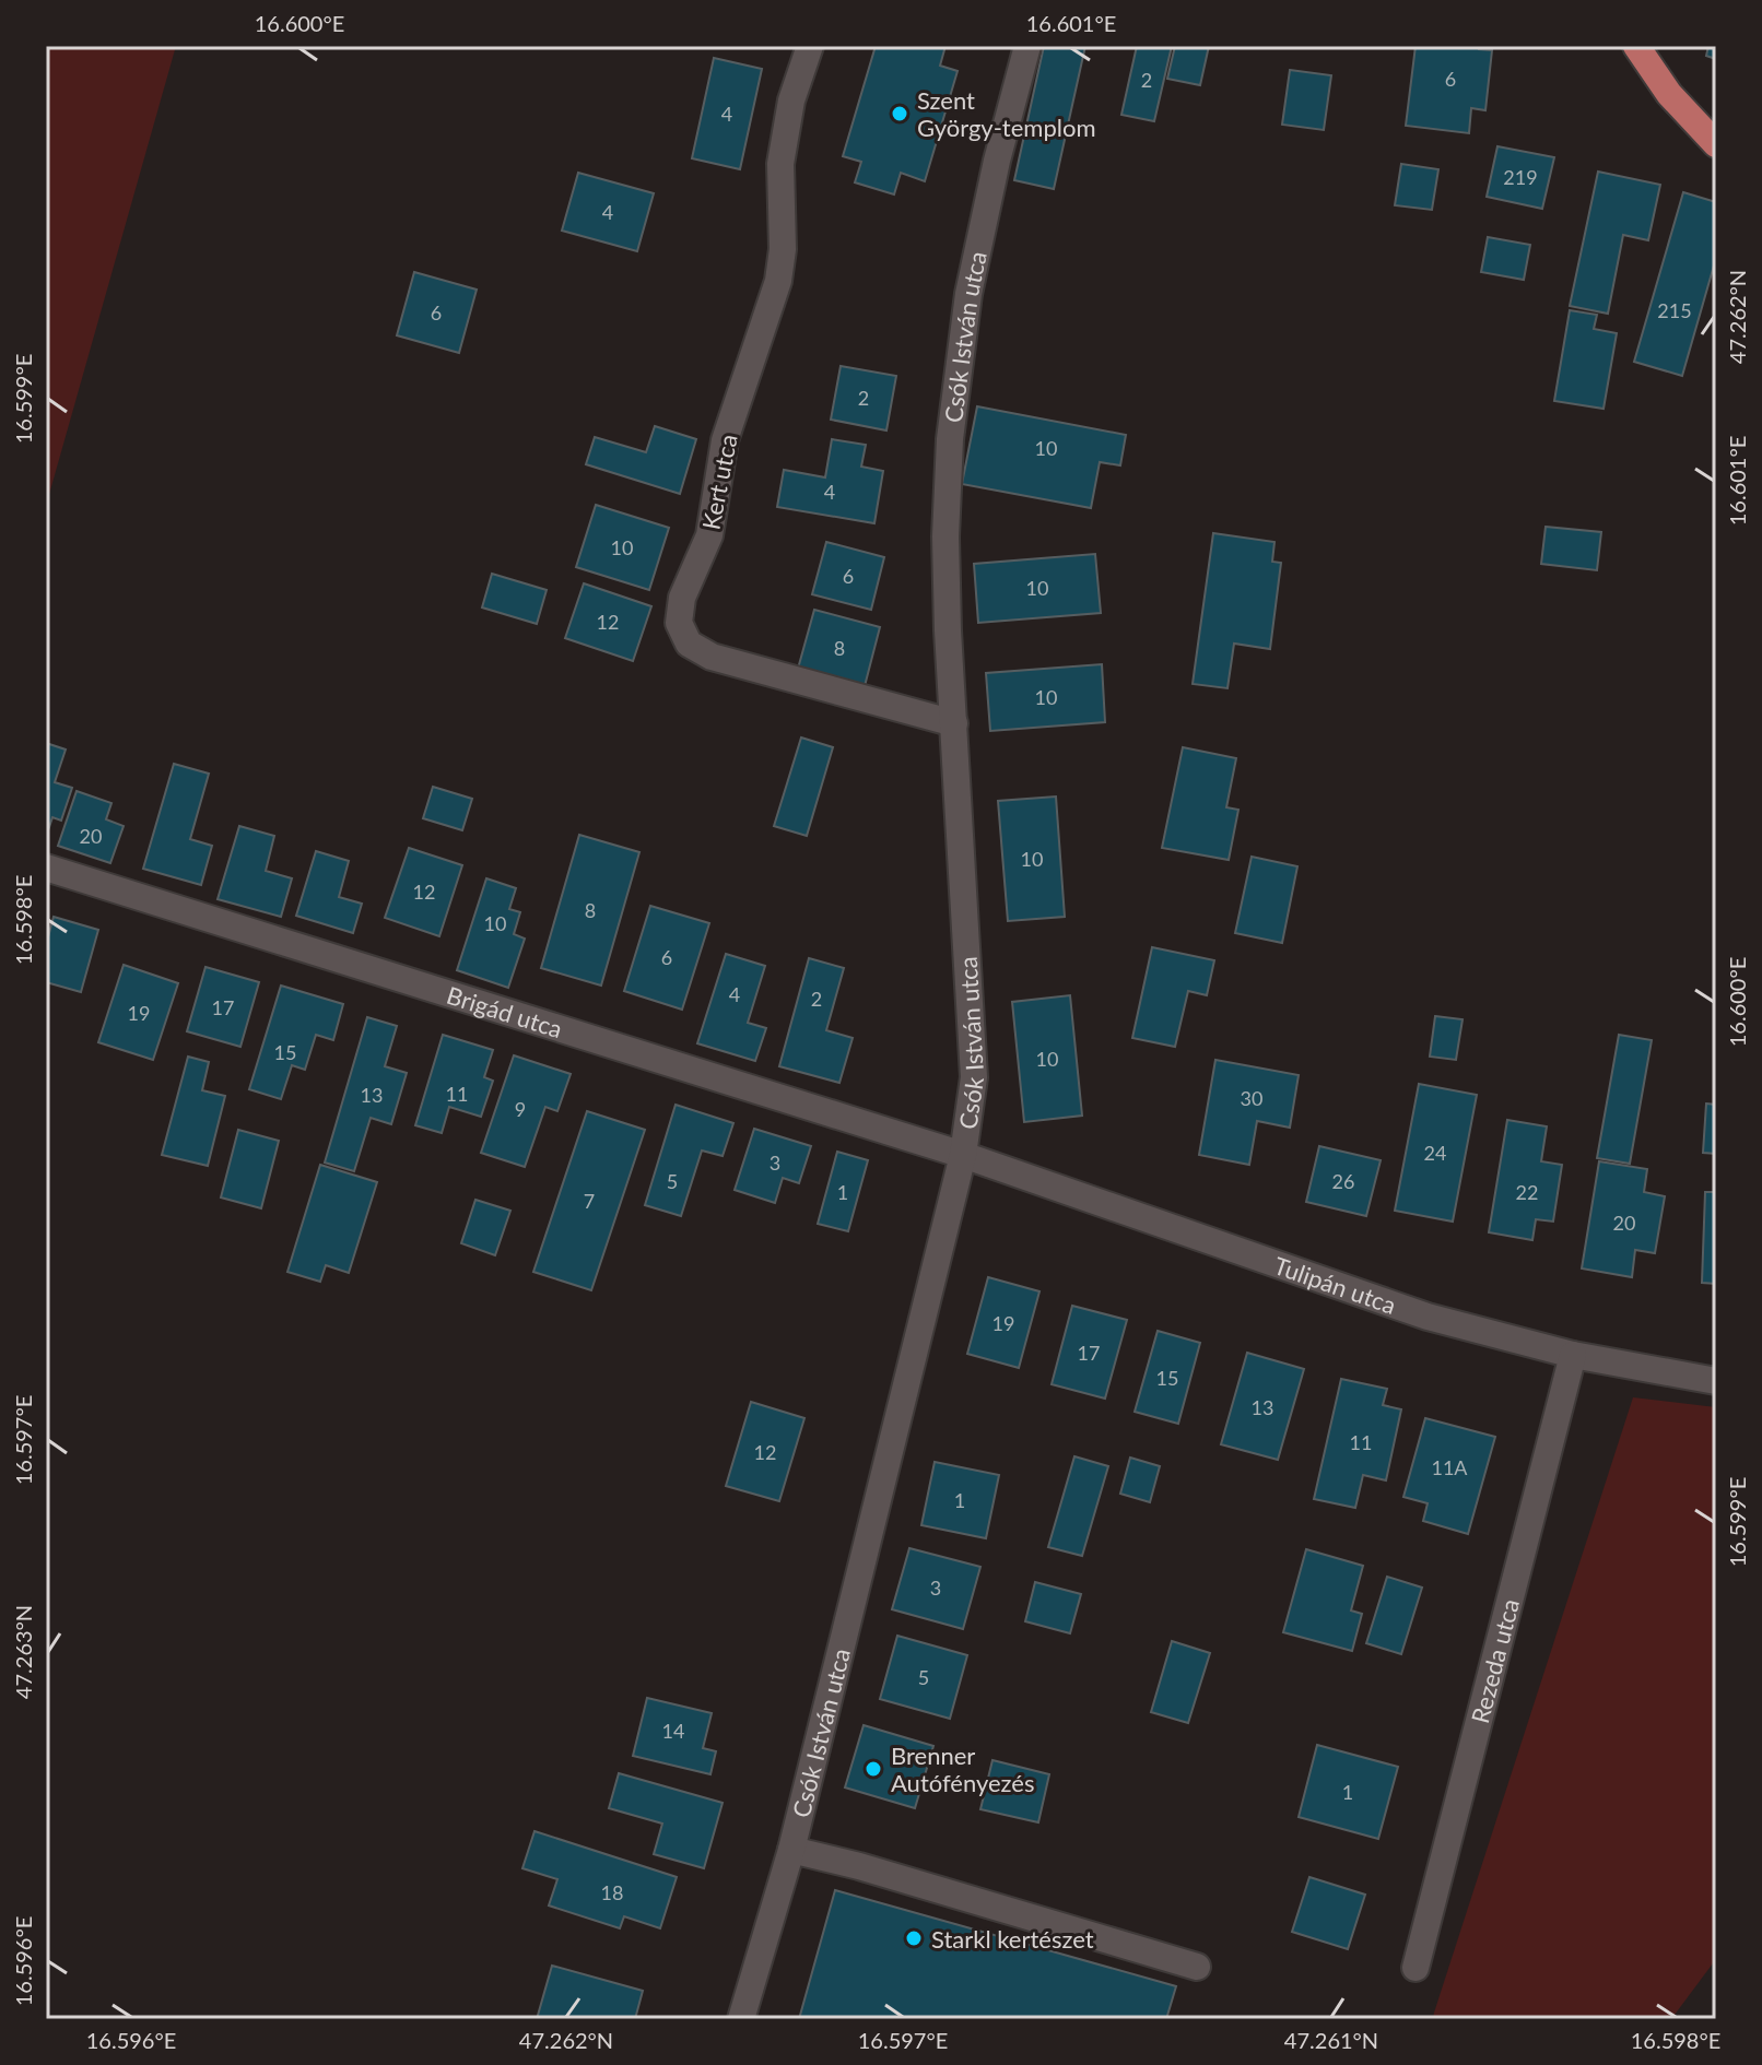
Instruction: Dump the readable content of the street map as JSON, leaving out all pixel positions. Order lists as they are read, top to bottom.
{
  "streets": {
    "street": [
      "Csók István utca",
      "Kert utca",
      "Brigád utca",
      "Tulipán utca",
      "Rezeda utca"
    ]
  },
  "crossings": [
    ["Csók István utca", "Kert utca"],
    ["Csók István utca", "Brigád utca"],
    ["Csók István utca", "Tulipán utca"],
    ["Brigád utca", "Tulipán utca"],
    ["Tulipán utca", "Rezeda utca"]
  ],
  "places": ["Szent György-templom", "Brenner Autófényezés", "Starkl kertészet"],
  "house_numbers": [
    "6",
    "2",
    "4",
    "219",
    "4",
    "215",
    "6",
    "2",
    "10",
    "4",
    "10",
    "6",
    "10",
    "12",
    "8",
    "10",
    "20",
    "10",
    "12",
    "8",
    "10",
    "6",
    "4",
    "2",
    "17",
    "19",
    "15",
    "10",
    "11",
    "13",
    "30",
    "9",
    "24",
    "3",
    "5",
    "26",
    "1",
    "22",
    "7",
    "20",
    "19",
    "17",
    "15",
    "13",
    "11",
    "12",
    "11A",
    "1",
    "3",
    "5",
    "14",
    "1",
    "18"
  ],
  "coordinates": [
    "16.600°E",
    "16.601°E",
    "47.262°N",
    "16.599°E",
    "16.598°E",
    "16.597°E",
    "47.263°N",
    "16.596°E",
    "47.261°N"
  ]
}
